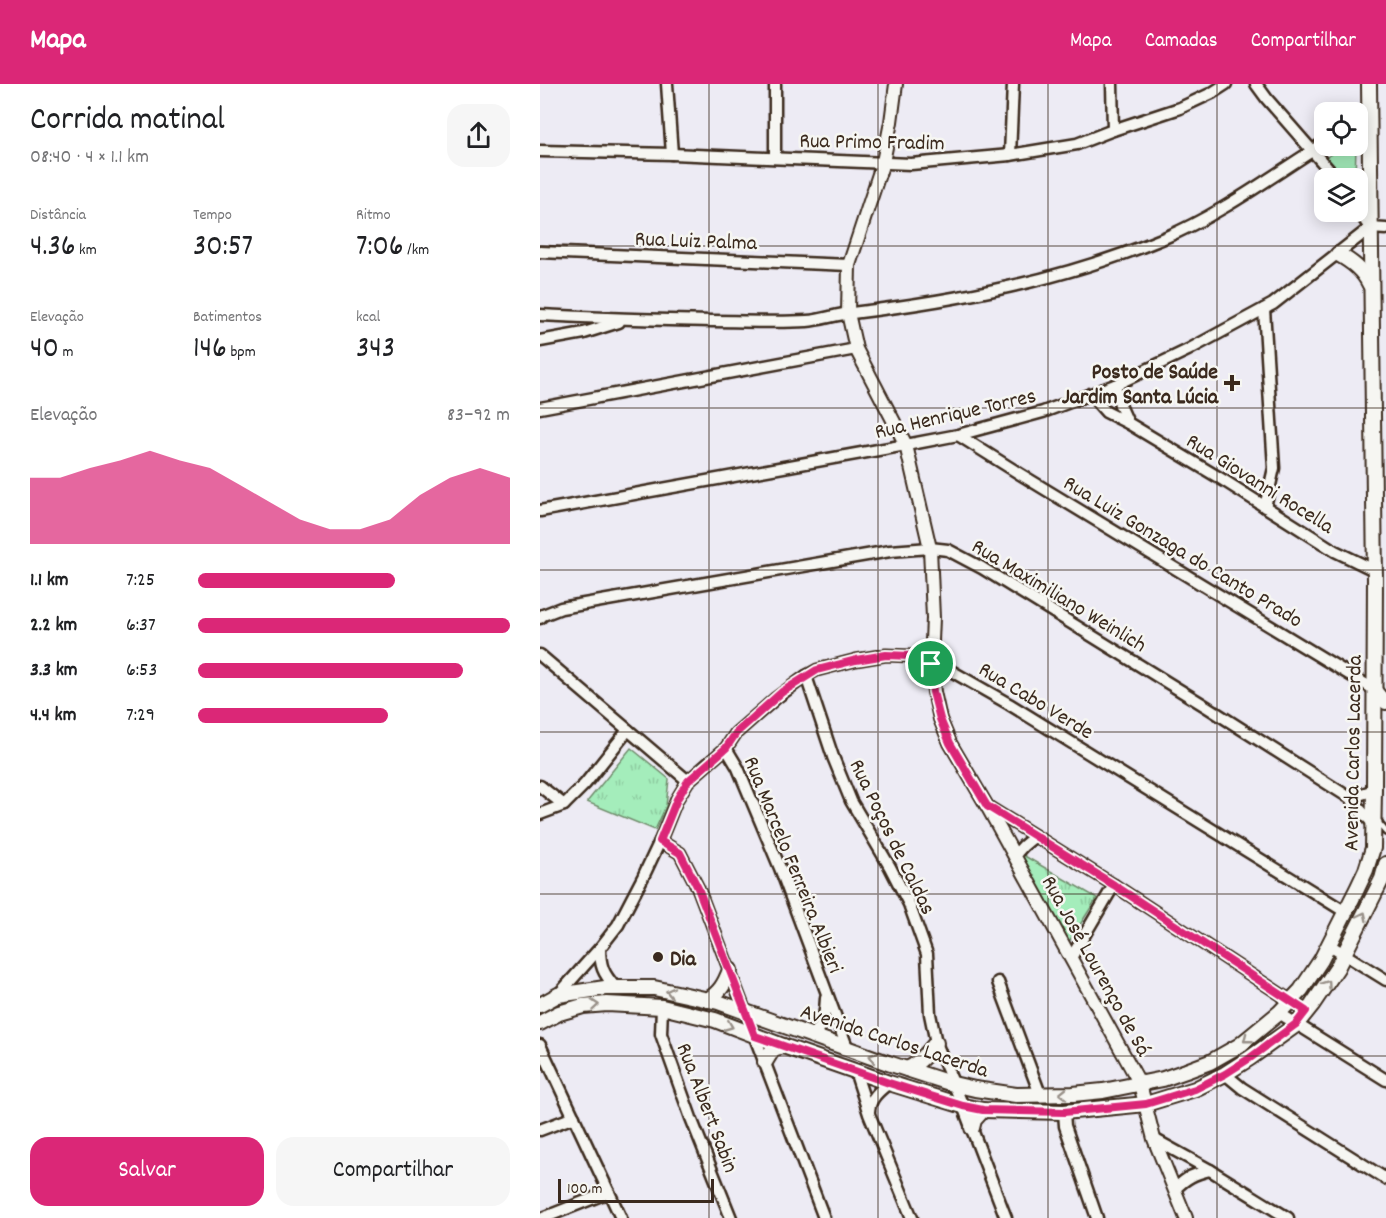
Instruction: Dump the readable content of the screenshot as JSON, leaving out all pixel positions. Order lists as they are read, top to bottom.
{
  "streets": {
    "main road": ["Avenida Carlos Lacerda"],
    "street": [
      "Rua Primo Fradim",
      "Rua Luiz Palma",
      "Rua Henrique Torres",
      "Rua Giovanni Rocella",
      "Rua Luiz Gonzaga do Canto Prado",
      "Rua Maximiliano Weinlich",
      "Rua Cabo Verde",
      "Rua Poços de Caldas",
      "Rua Marcelo Ferreira Albieri",
      "Rua José Lourenço de Sá",
      "Rua Albert Sabin"
    ]
  },
  "crossings": [
    ["Rua Primo Fradim", "Rua José Lourenço de Sá"],
    ["Rua Luiz Palma", "Rua José Lourenço de Sá"],
    ["Rua Henrique Torres", "Rua Giovanni Rocella"],
    ["Rua Henrique Torres", "Rua Luiz Gonzaga do Canto Prado"],
    ["Rua Henrique Torres", "Avenida Carlos Lacerda"],
    ["Rua Henrique Torres", "Rua José Lourenço de Sá"],
    ["Rua Giovanni Rocella", "Avenida Carlos Lacerda"],
    ["Rua Luiz Gonzaga do Canto Prado", "Avenida Carlos Lacerda"],
    ["Rua Maximiliano Weinlich", "Avenida Carlos Lacerda"],
    ["Rua Maximiliano Weinlich", "Rua José Lourenço de Sá"],
    ["Rua Cabo Verde", "Avenida Carlos Lacerda"],
    ["Rua Cabo Verde", "Rua Poços de Caldas"],
    ["Rua Cabo Verde", "Rua Marcelo Ferreira Albieri"],
    ["Rua Cabo Verde", "Rua José Lourenço de Sá"],
    ["Avenida Carlos Lacerda", "Rua Poços de Caldas"],
    ["Avenida Carlos Lacerda", "Rua Marcelo Ferreira Albieri"],
    ["Avenida Carlos Lacerda", "Rua José Lourenço de Sá"],
    ["Avenida Carlos Lacerda", "Rua Albert Sabin"]
  ],
  "places": {
    "health": ["Posto de Saúde Jardim Santa Lúcia"],
    "other": ["Dia"]
  },
  "scale_bar": "100 m",
  "page": {
    "header": "Mapa",
    "nav": ["Mapa", "Camadas", "Compartilhar"],
    "heading": ["Corrida matinal", "08:40 · 4 × 1.1 km"],
    "stats": [
      ["Distância", "4.36 km"],
      ["Tempo", "30:57"],
      ["Ritmo", "7:06 /km"],
      ["Elevação", "40 m"],
      ["Batimentos", "146 bpm"],
      ["kcal", "343"]
    ],
    "chart": ["Elevação", "83–92 m"],
    "list": [
      {
        "name": "1.1 km",
        "note": "7:25"
      },
      {
        "name": "2.2 km",
        "note": "6:37"
      },
      {
        "name": "3.3 km",
        "note": "6:53"
      },
      {
        "name": "4.4 km",
        "note": "7:29"
      }
    ],
    "buttons": ["Salvar", "Compartilhar"],
    "scale": "100 m"
  }
}
